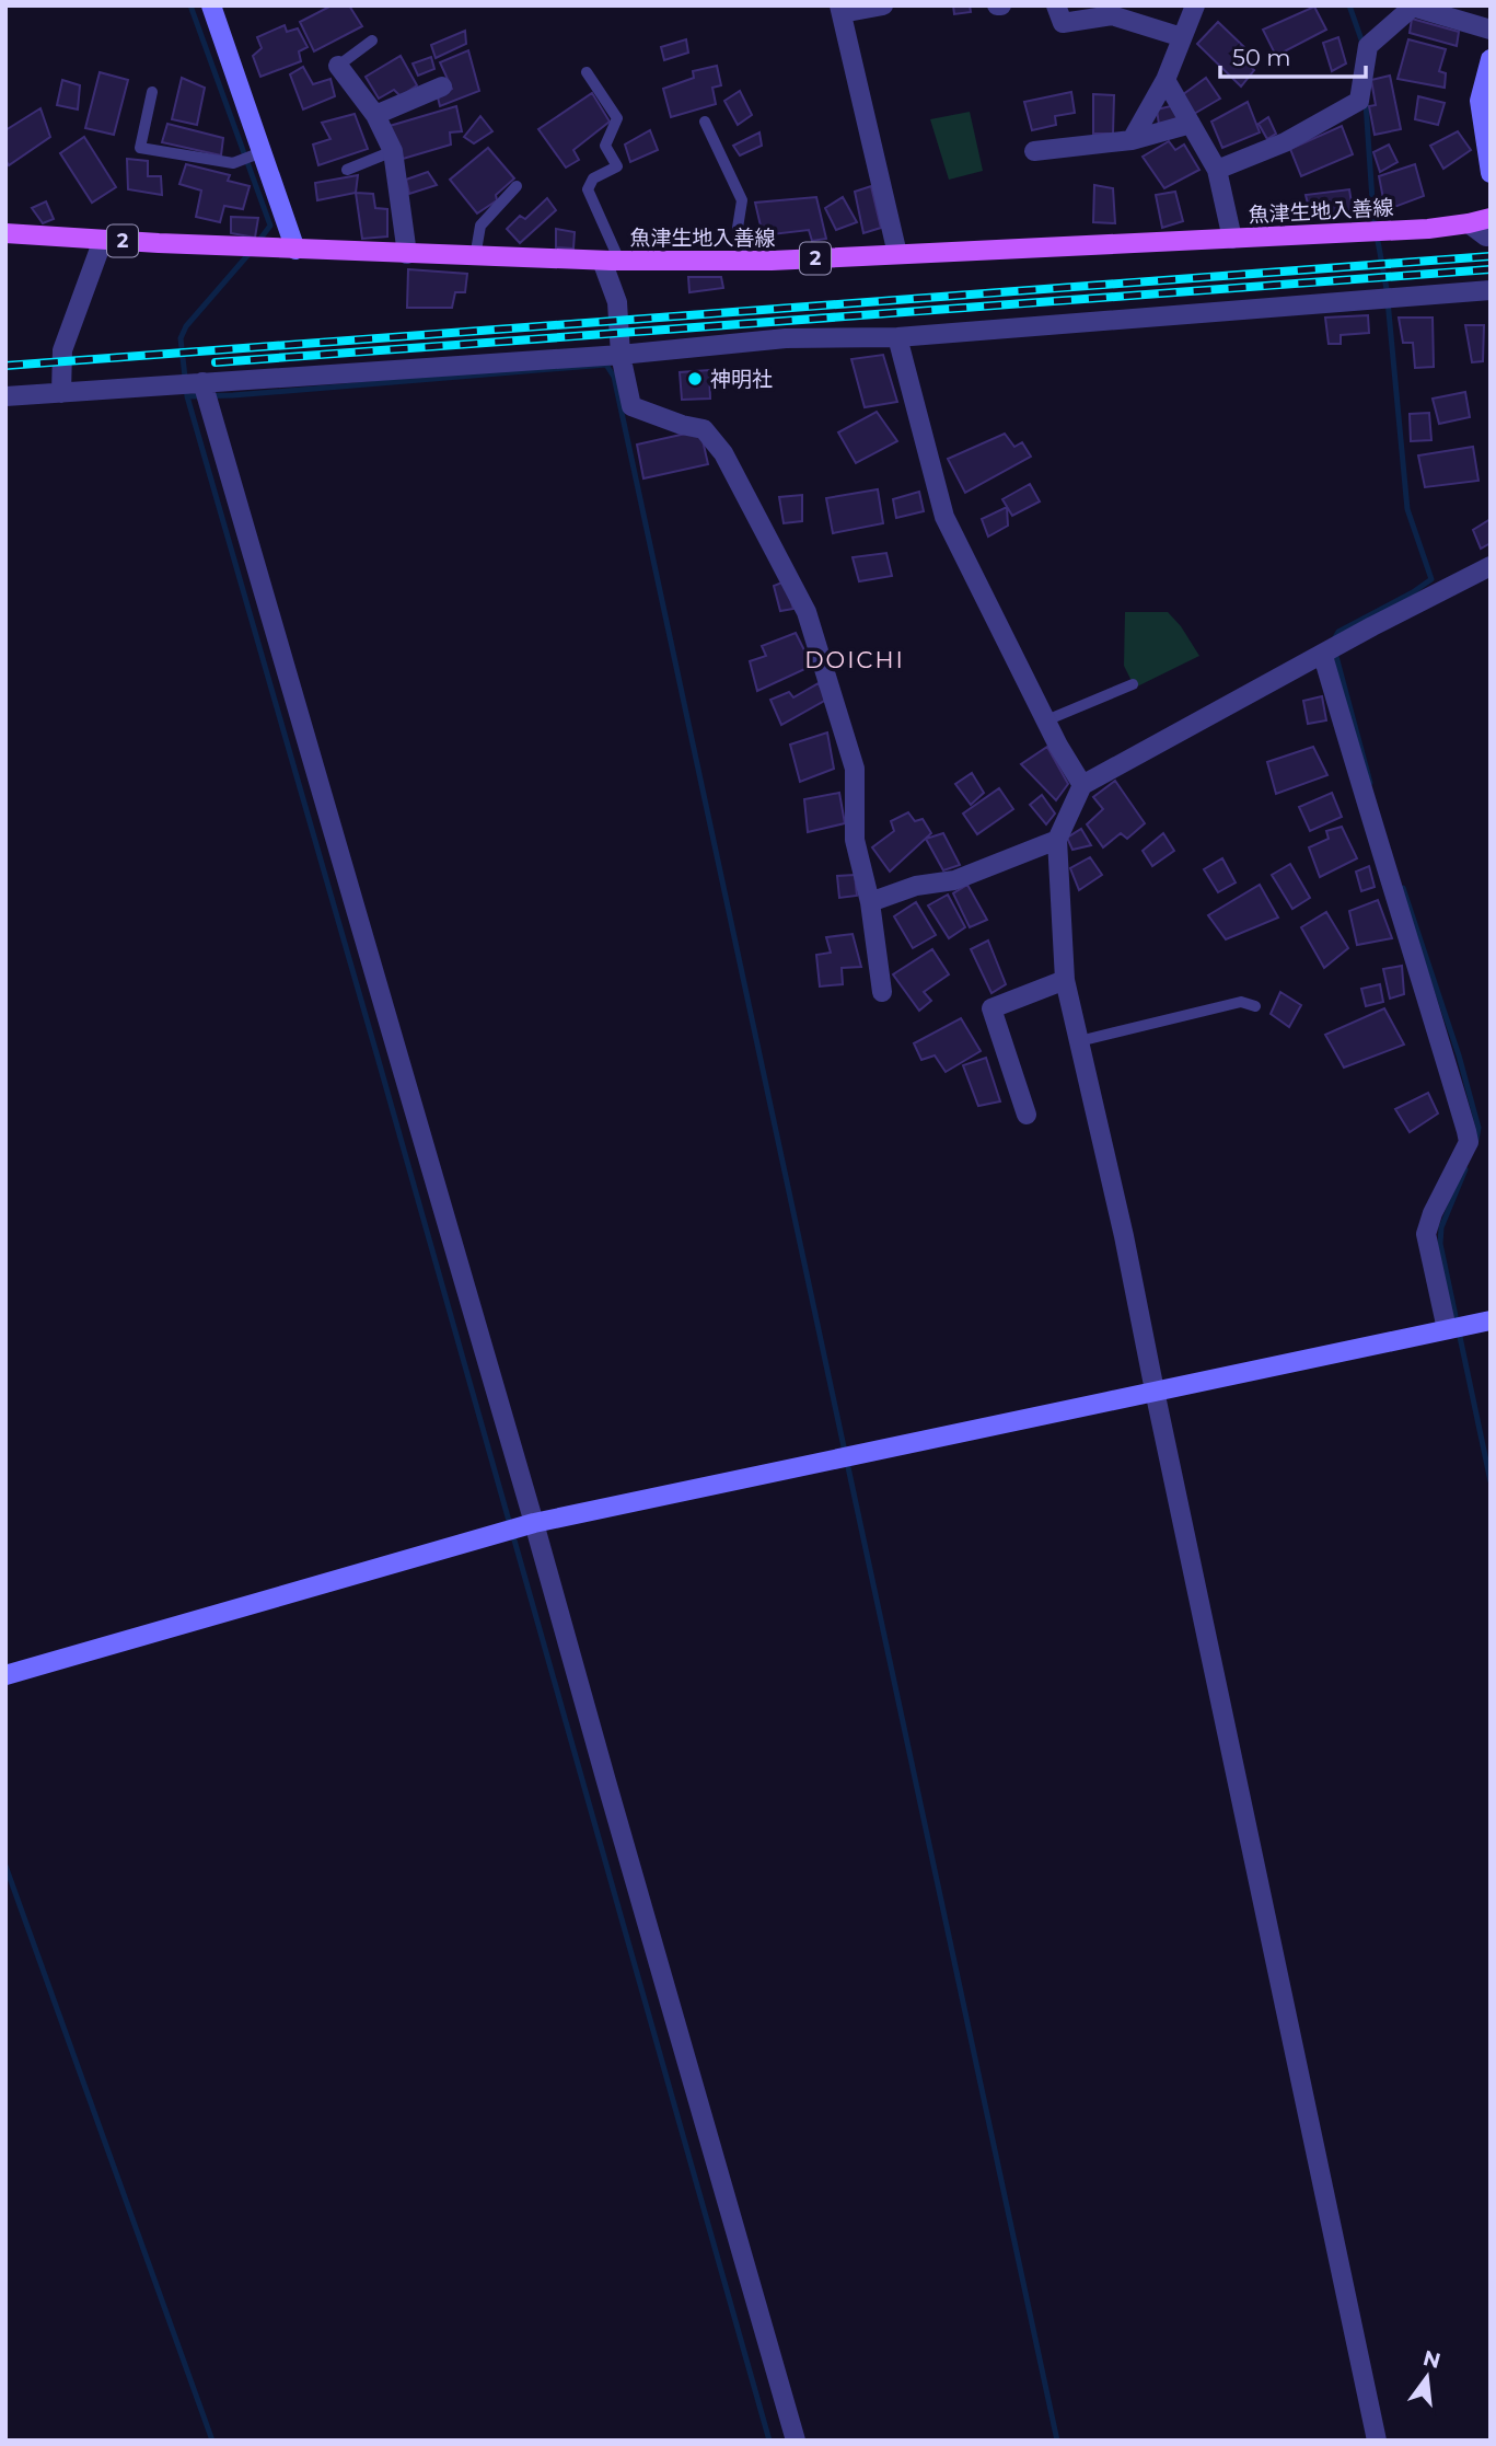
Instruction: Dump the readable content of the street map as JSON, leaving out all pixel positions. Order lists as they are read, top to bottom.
{
  "streets": {
    "main road": ["魚津生地入善線", "2"]
  },
  "districts": ["DOICHI"],
  "places": ["神明社"],
  "scale_bar": "50 m",
  "north": "top"
}
